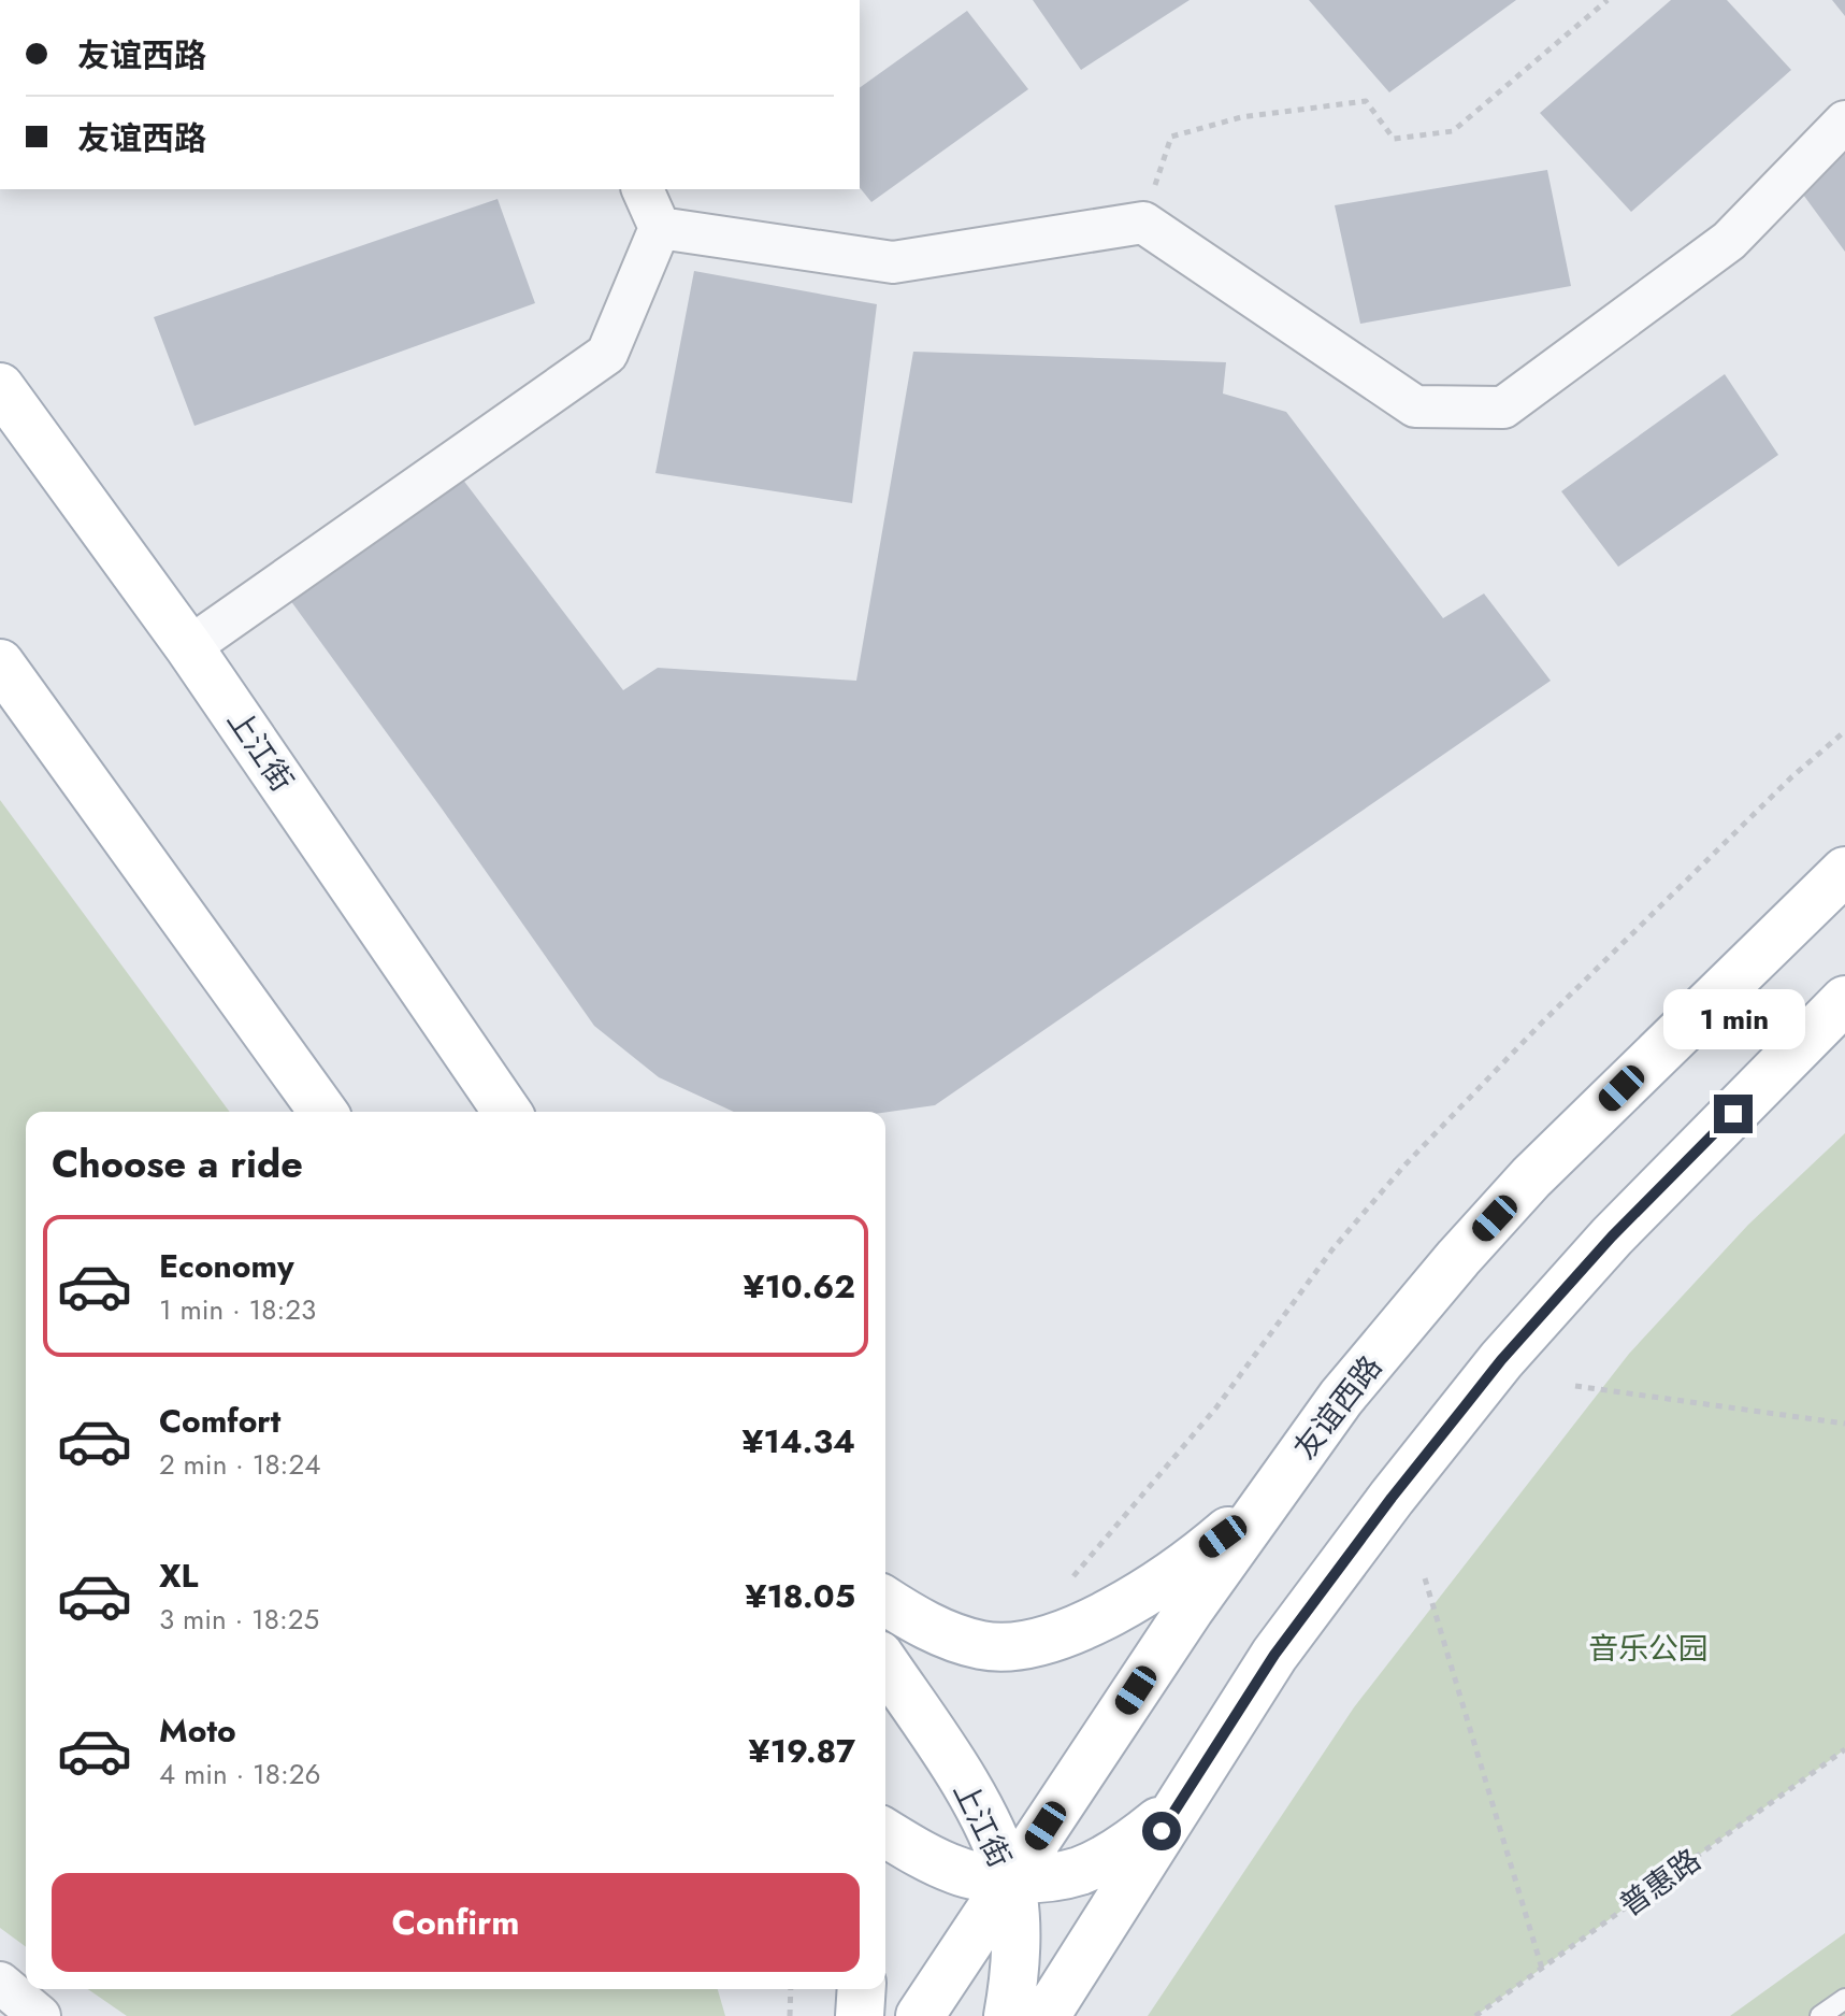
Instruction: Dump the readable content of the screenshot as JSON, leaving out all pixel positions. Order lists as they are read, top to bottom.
{
  "streets": {
    "main road": ["上江街", "友谊西路"],
    "path": ["普惠路"]
  },
  "crossings": [
    ["上江街", "友谊西路"]
  ],
  "parks": ["音乐公园"],
  "page": {
    "banner": ["友谊西路", "友谊西路"],
    "bubble": "1 min",
    "heading": "Choose a ride",
    "list": [
      {
        "name": "Economy",
        "note": "1 min · 18:23",
        "value": "¥10.62"
      },
      {
        "name": "Comfort",
        "note": "2 min · 18:24",
        "value": "¥14.34"
      },
      {
        "name": "XL",
        "note": "3 min · 18:25",
        "value": "¥18.05"
      },
      {
        "name": "Moto",
        "note": "4 min · 18:26",
        "value": "¥19.87"
      }
    ],
    "buttons": "Confirm"
  }
}
